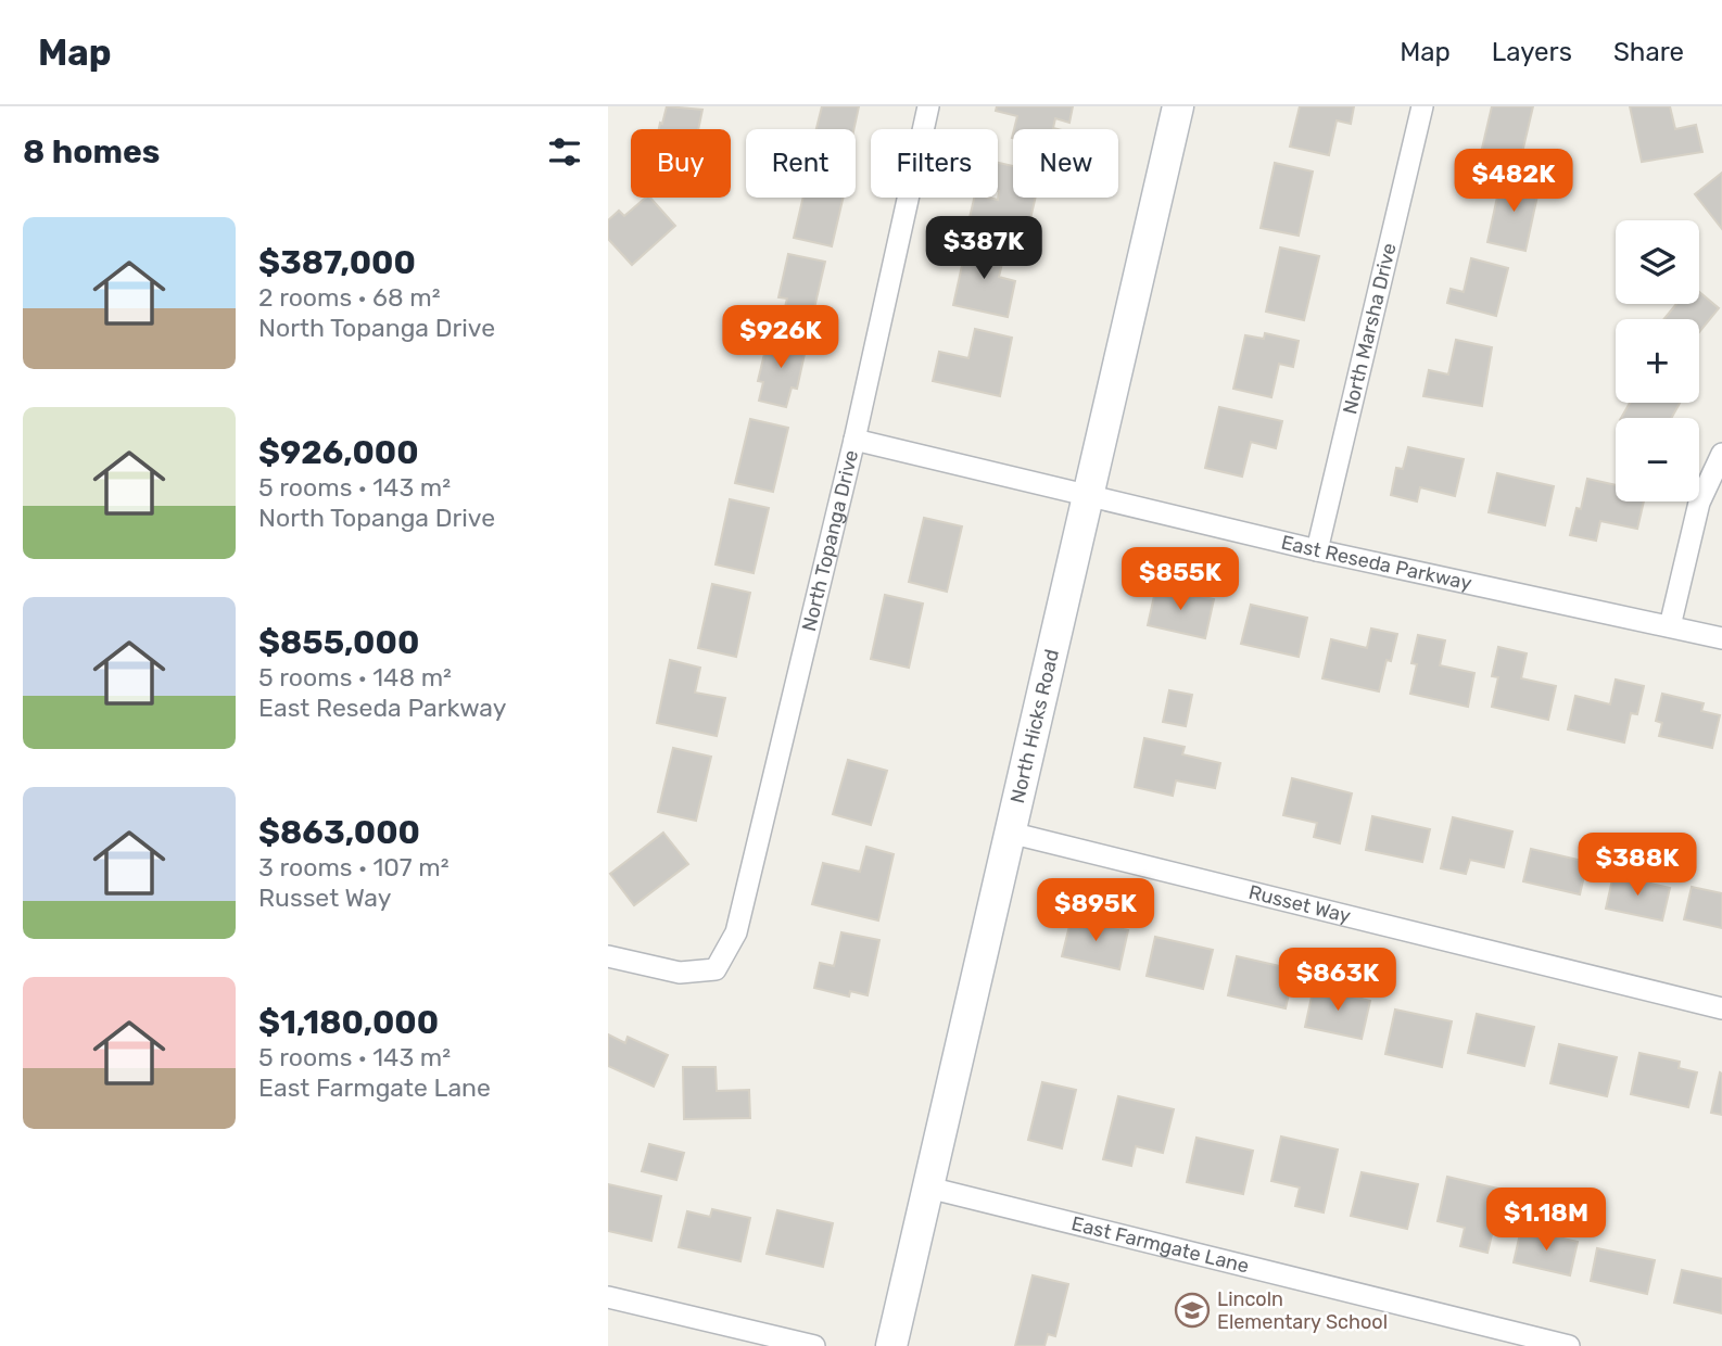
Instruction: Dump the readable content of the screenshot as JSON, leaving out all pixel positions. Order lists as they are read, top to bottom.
{
  "streets": {
    "main road": ["North Hicks Road"],
    "street": [
      "North Marsha Drive",
      "North Topanga Drive",
      "East Reseda Parkway",
      "Russet Way",
      "East Farmgate Lane"
    ]
  },
  "crossings": [
    ["North Marsha Drive", "East Reseda Parkway"],
    ["North Topanga Drive", "East Reseda Parkway"],
    ["East Reseda Parkway", "North Hicks Road"],
    ["North Hicks Road", "Russet Way"],
    ["North Hicks Road", "East Farmgate Lane"]
  ],
  "places": {
    "school or university": ["Lincoln Elementary School"]
  },
  "page": {
    "header": "Map",
    "nav": ["Map", "Layers", "Share"],
    "heading": "8 homes",
    "chip": [
      "Buy",
      "Rent",
      "Filters",
      "New"
    ],
    "price": [
      "$482K",
      "$387K",
      "$926K",
      "$855K",
      "$388K",
      "$895K",
      "$863K",
      "$1.18M"
    ],
    "list": [
      {
        "name": "$387,000",
        "note": "2 rooms · 68 m² · North Topanga Drive"
      },
      {
        "name": "$926,000",
        "note": "5 rooms · 143 m² · North Topanga Drive"
      },
      {
        "name": "$855,000",
        "note": "5 rooms · 148 m² · East Reseda Parkway"
      },
      {
        "name": "$863,000",
        "note": "3 rooms · 107 m² · Russet Way"
      },
      {
        "name": "$1,180,000",
        "note": "5 rooms · 143 m² · East Farmgate Lane"
      }
    ],
    "map_buttons": ["+", "−"]
  }
}
